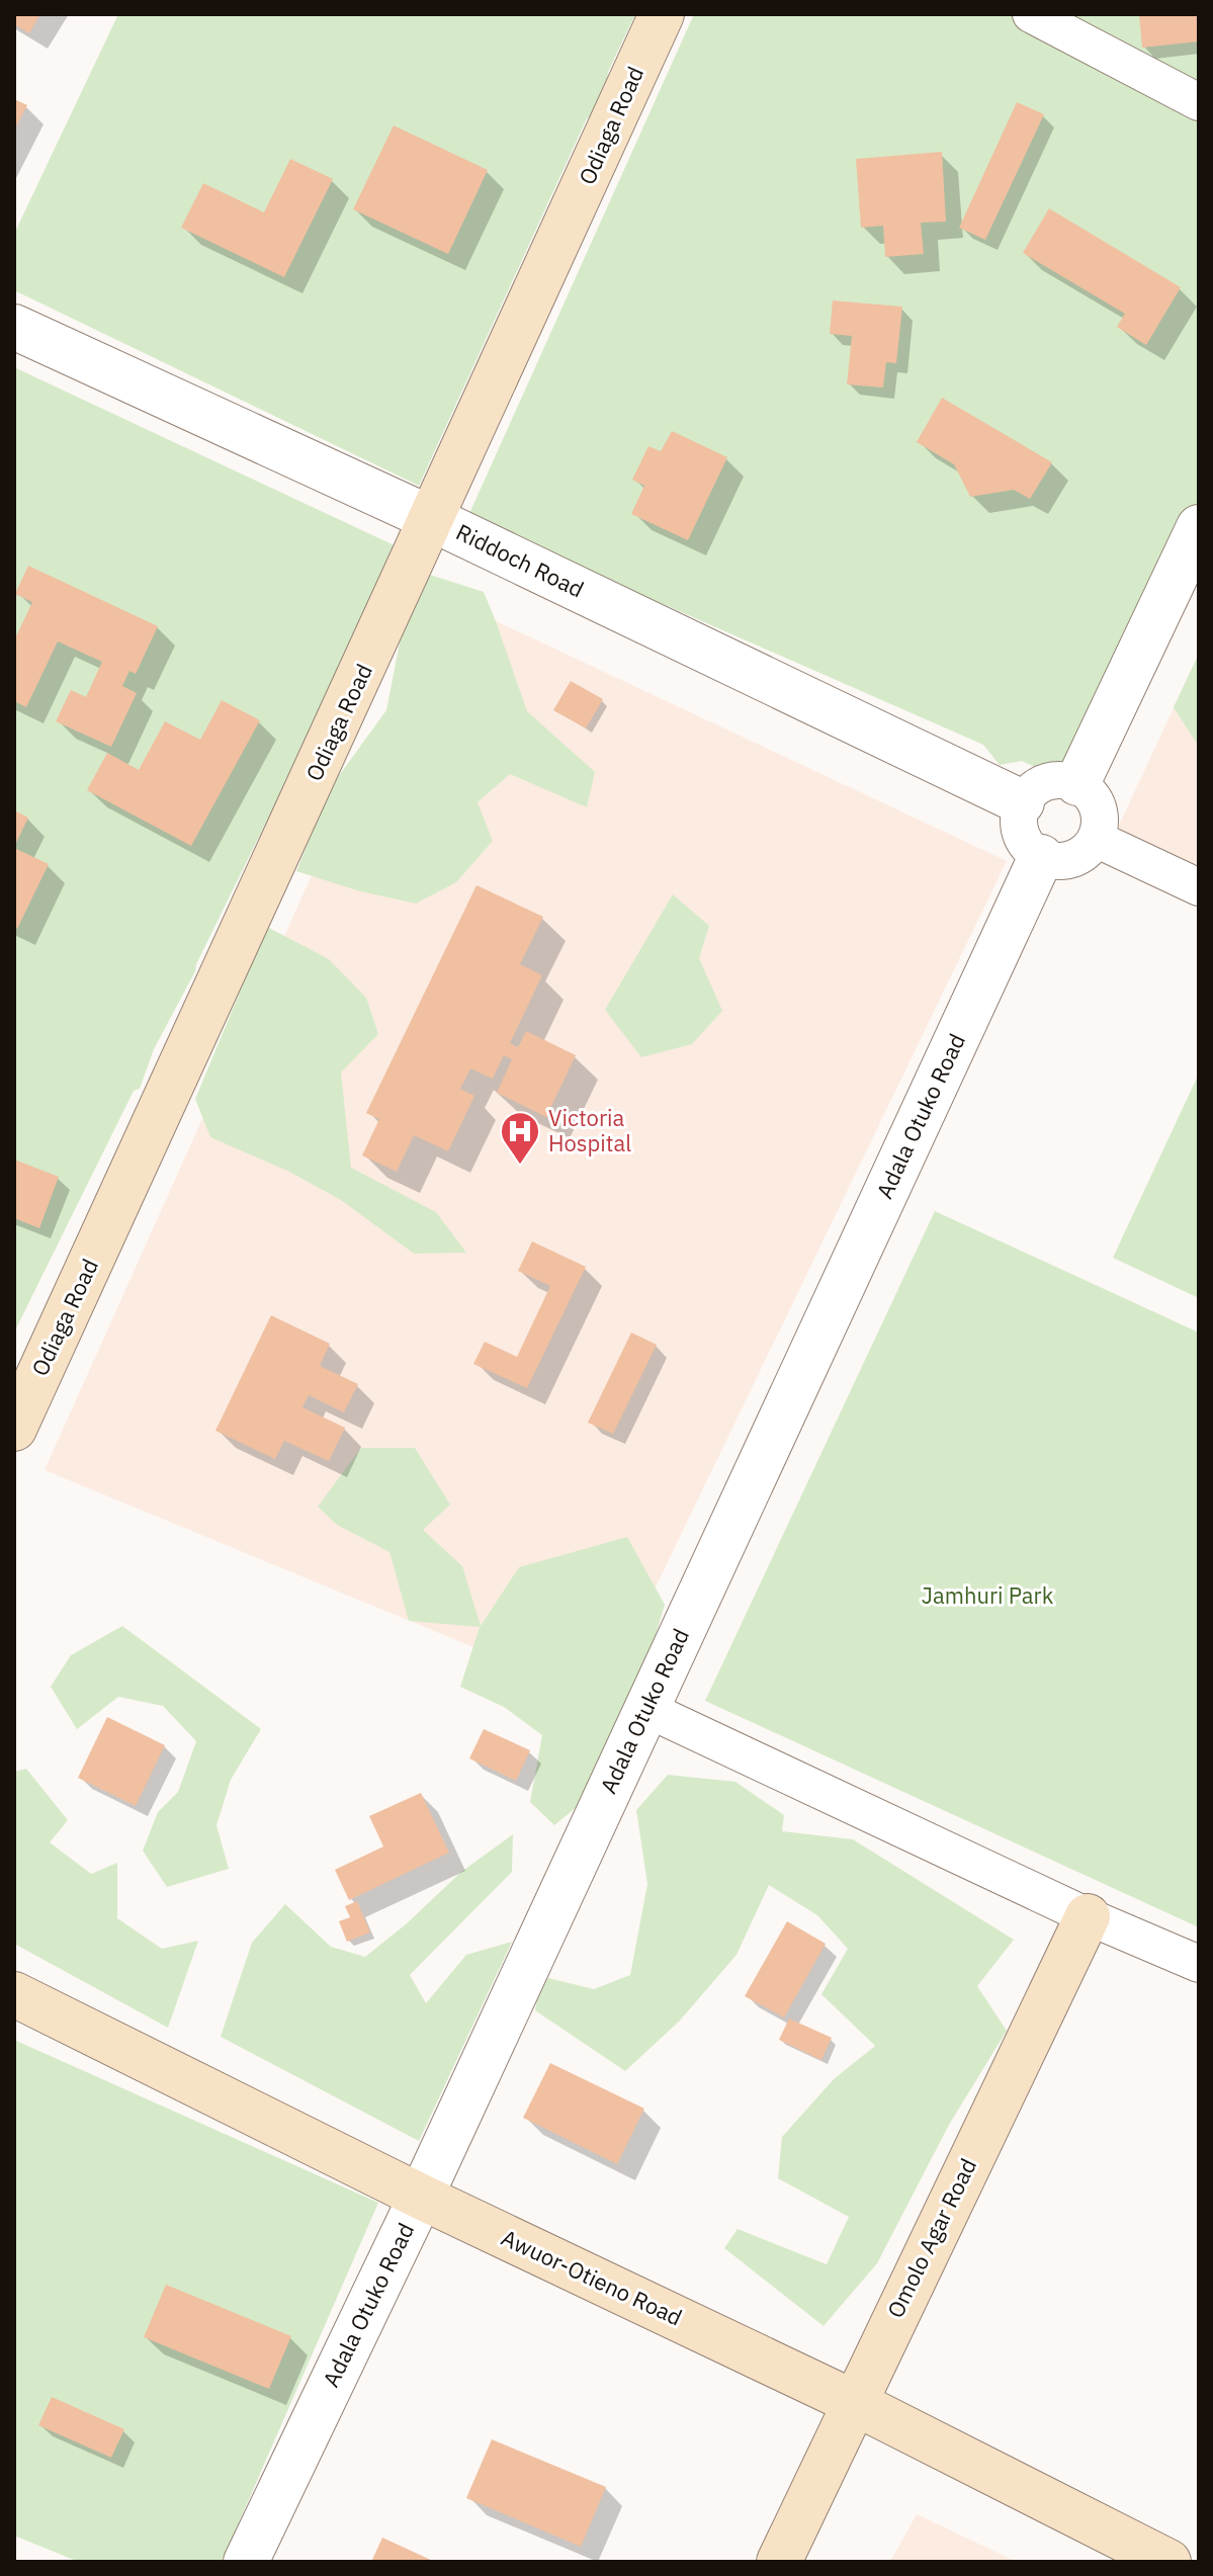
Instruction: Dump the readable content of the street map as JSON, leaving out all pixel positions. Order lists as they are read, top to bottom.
{
  "streets": {
    "main road": ["Odiaga Road", "Omolo Agar Road", "Awuor-Otieno Road"],
    "street": ["Riddoch Road", "Adala Otuko Road"]
  },
  "crossings": [
    ["Odiaga Road", "Riddoch Road"],
    ["Riddoch Road", "Adala Otuko Road"],
    ["Adala Otuko Road", "Awuor-Otieno Road"],
    ["Omolo Agar Road", "Awuor-Otieno Road"]
  ],
  "parks": ["Jamhuri Park"],
  "places": {
    "hospital": ["Victoria Hospital"]
  }
}
